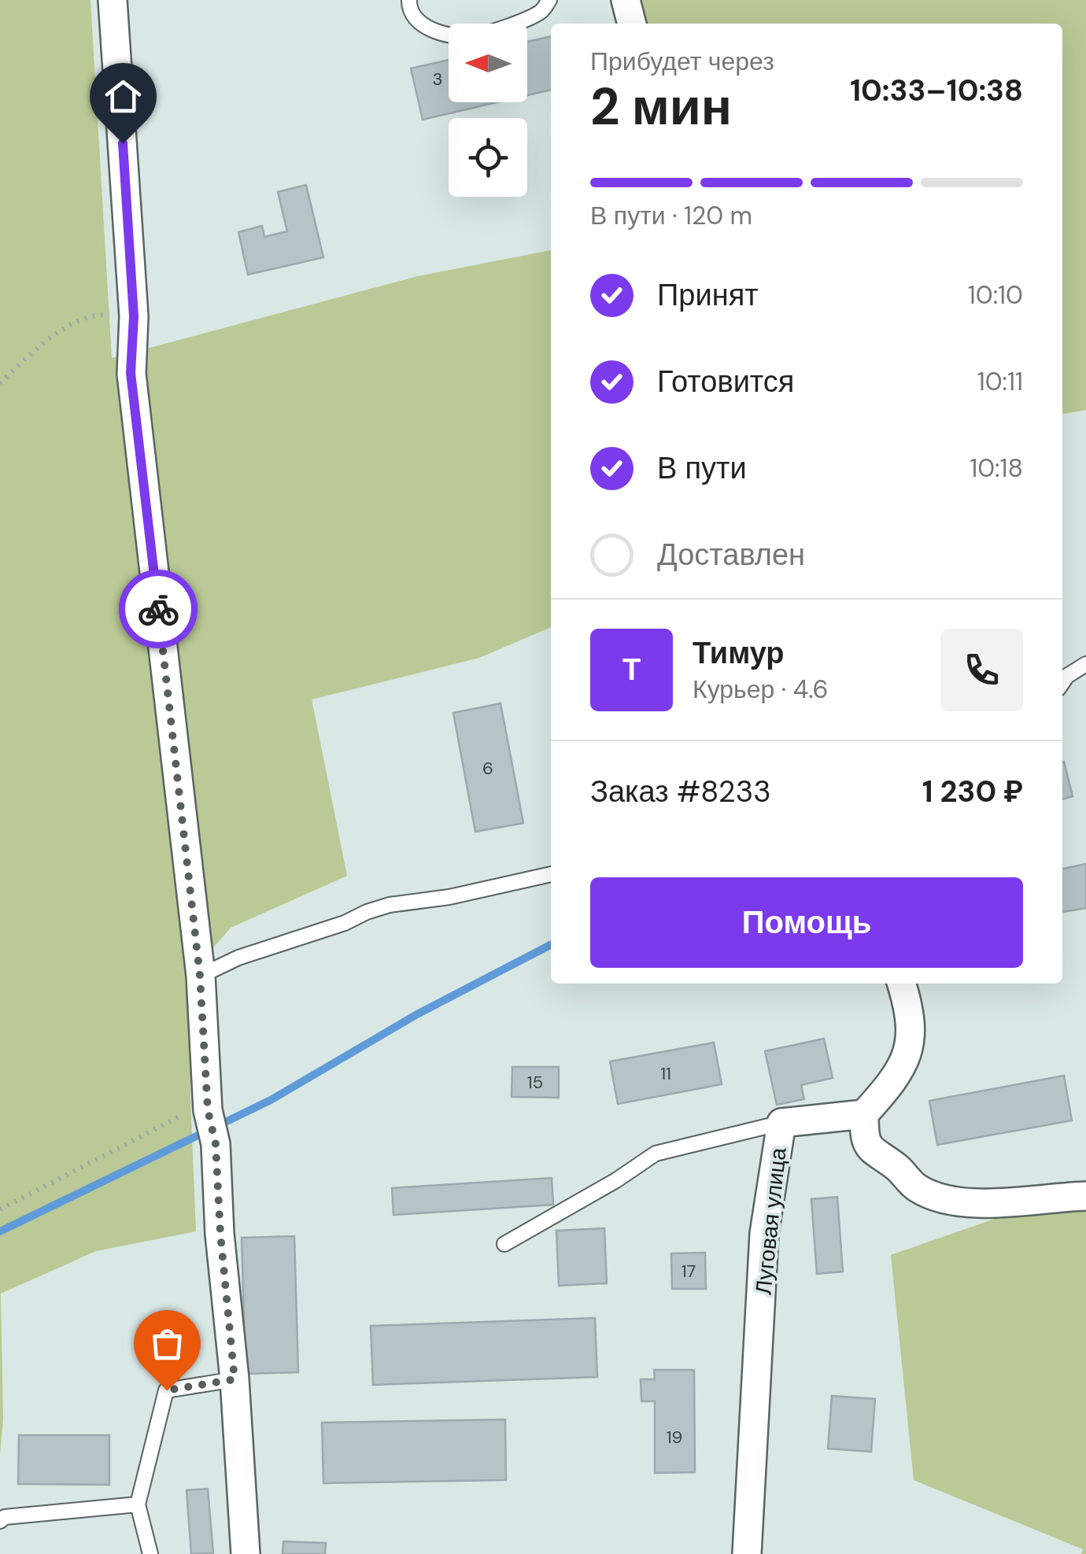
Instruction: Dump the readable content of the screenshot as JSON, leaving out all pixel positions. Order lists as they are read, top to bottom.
{
  "streets": {
    "street": ["Луговая улица"]
  },
  "house_numbers": [
    "3",
    "6",
    "11",
    "15",
    "17",
    "19"
  ],
  "north": "left",
  "page": {
    "heading": ["2 мин", "Прибудет через", "10:33–10:38"],
    "panel": [
      "Тимур",
      "Курьер · 4.6",
      "Заказ #8233",
      "1 230 ₽"
    ],
    "bar": "В пути · 120 m",
    "list": [
      ["Принят", "10:10"],
      ["Готовится", "10:11"],
      ["В пути", "10:18"],
      "Доставлен"
    ],
    "round": "Т",
    "buttons": "Помощь"
  }
}
